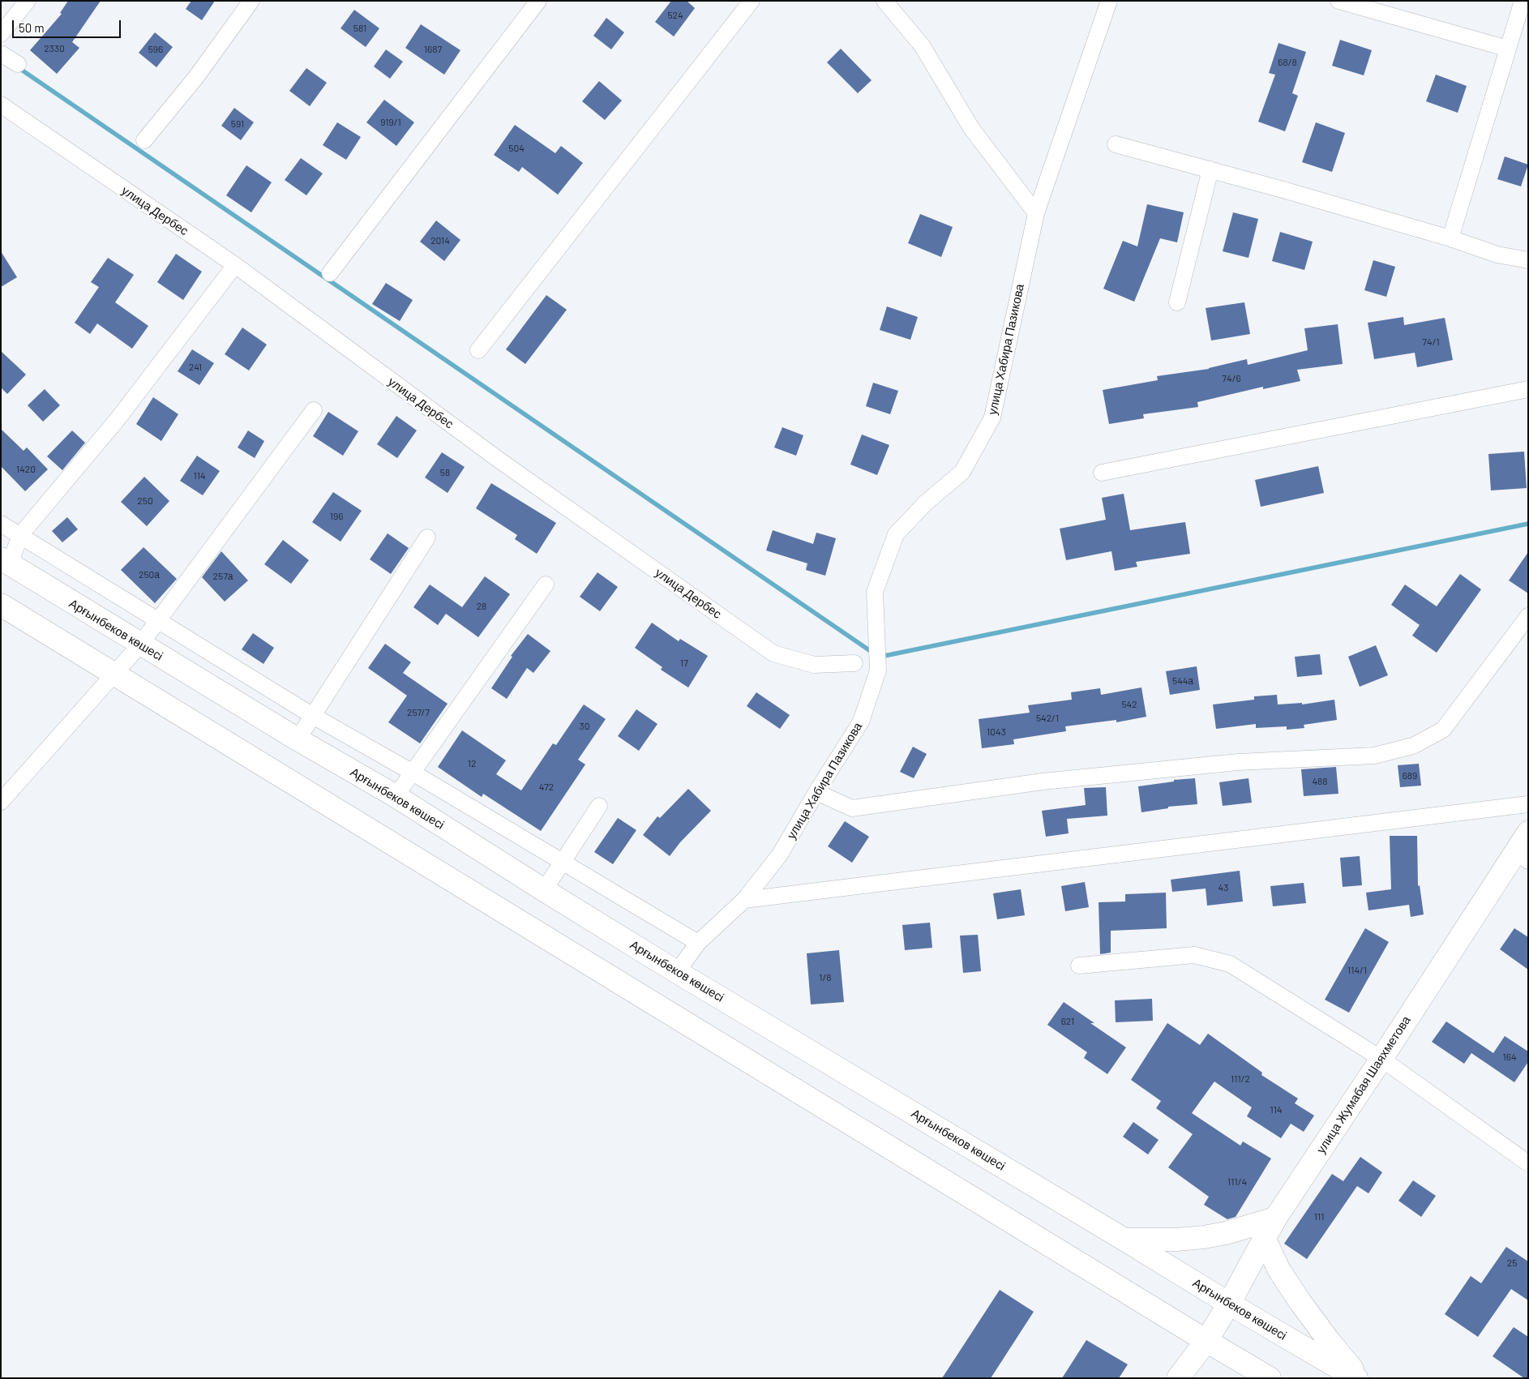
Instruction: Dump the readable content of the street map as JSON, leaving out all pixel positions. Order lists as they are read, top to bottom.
{
  "streets": {
    "main road": ["Арғынбеков көшесі", "улица Жумабая Шаяхметова"],
    "street": ["улица Дербес", "улица Хабира Пазикова"]
  },
  "crossings": [
    ["улица Хабира Пазикова", "Арғынбеков көшесі"],
    ["Арғынбеков көшесі", "улица Жумабая Шаяхметова"]
  ],
  "house_numbers": [
    "524",
    "581",
    "2330",
    "596",
    "1687",
    "68/8",
    "919/1",
    "591",
    "504",
    "2014",
    "74/1",
    "241",
    "74/6",
    "1420",
    "58",
    "114",
    "250",
    "196",
    "250а",
    "257а",
    "28",
    "17",
    "544а",
    "542",
    "257/7",
    "542/1",
    "30",
    "1043",
    "12",
    "689",
    "488",
    "472",
    "43",
    "114/1",
    "1/8",
    "621",
    "164",
    "111/2",
    "114",
    "111/4",
    "111",
    "25"
  ],
  "scale_bar": "50 m"
}
